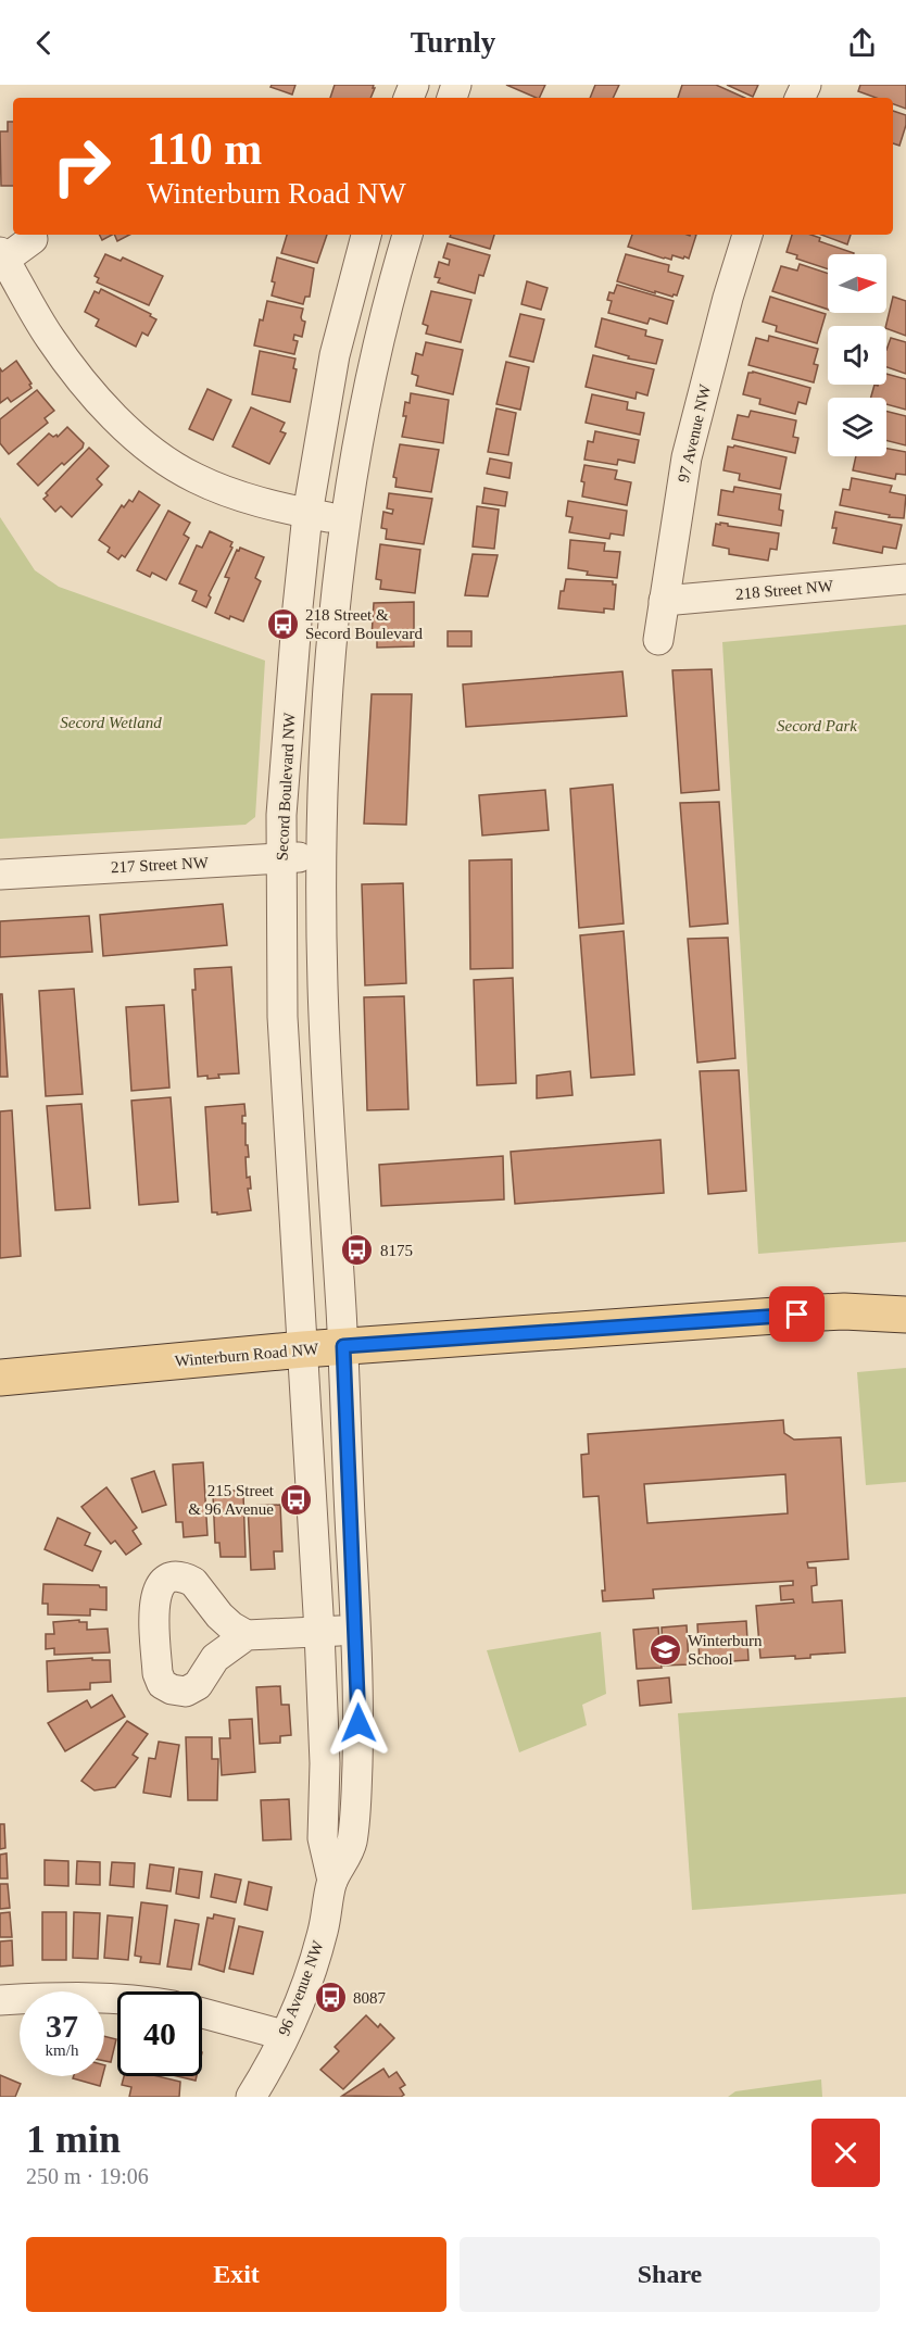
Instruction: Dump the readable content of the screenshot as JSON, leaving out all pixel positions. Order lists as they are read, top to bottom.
{
  "streets": {
    "main road": ["Winterburn Road NW"],
    "street": [
      "97 Avenue NW",
      "218 Street NW",
      "Secord Boulevard NW",
      "217 Street NW",
      "96 Avenue NW"
    ]
  },
  "crossings": [
    ["97 Avenue NW", "218 Street NW"],
    ["Secord Boulevard NW", "217 Street NW"],
    ["Secord Boulevard NW", "Winterburn Road NW"],
    ["Secord Boulevard NW", "96 Avenue NW"],
    ["Winterburn Road NW", "96 Avenue NW"]
  ],
  "parks": ["Secord Wetland", "Secord Park"],
  "places": {
    "bus stop": [
      "218 Street & Secord Boulevard",
      "8175",
      "215 Street & 96 Avenue",
      "8087"
    ],
    "school or university": ["Winterburn School"]
  },
  "north": "right",
  "page": {
    "header": "Turnly",
    "turn": ["110 m", "Winterburn Road NW"],
    "speed": "37 km/h",
    "limit": "40",
    "heading": ["1 min", "250 m · 19:06"],
    "buttons": ["Exit", "Share"]
  }
}
